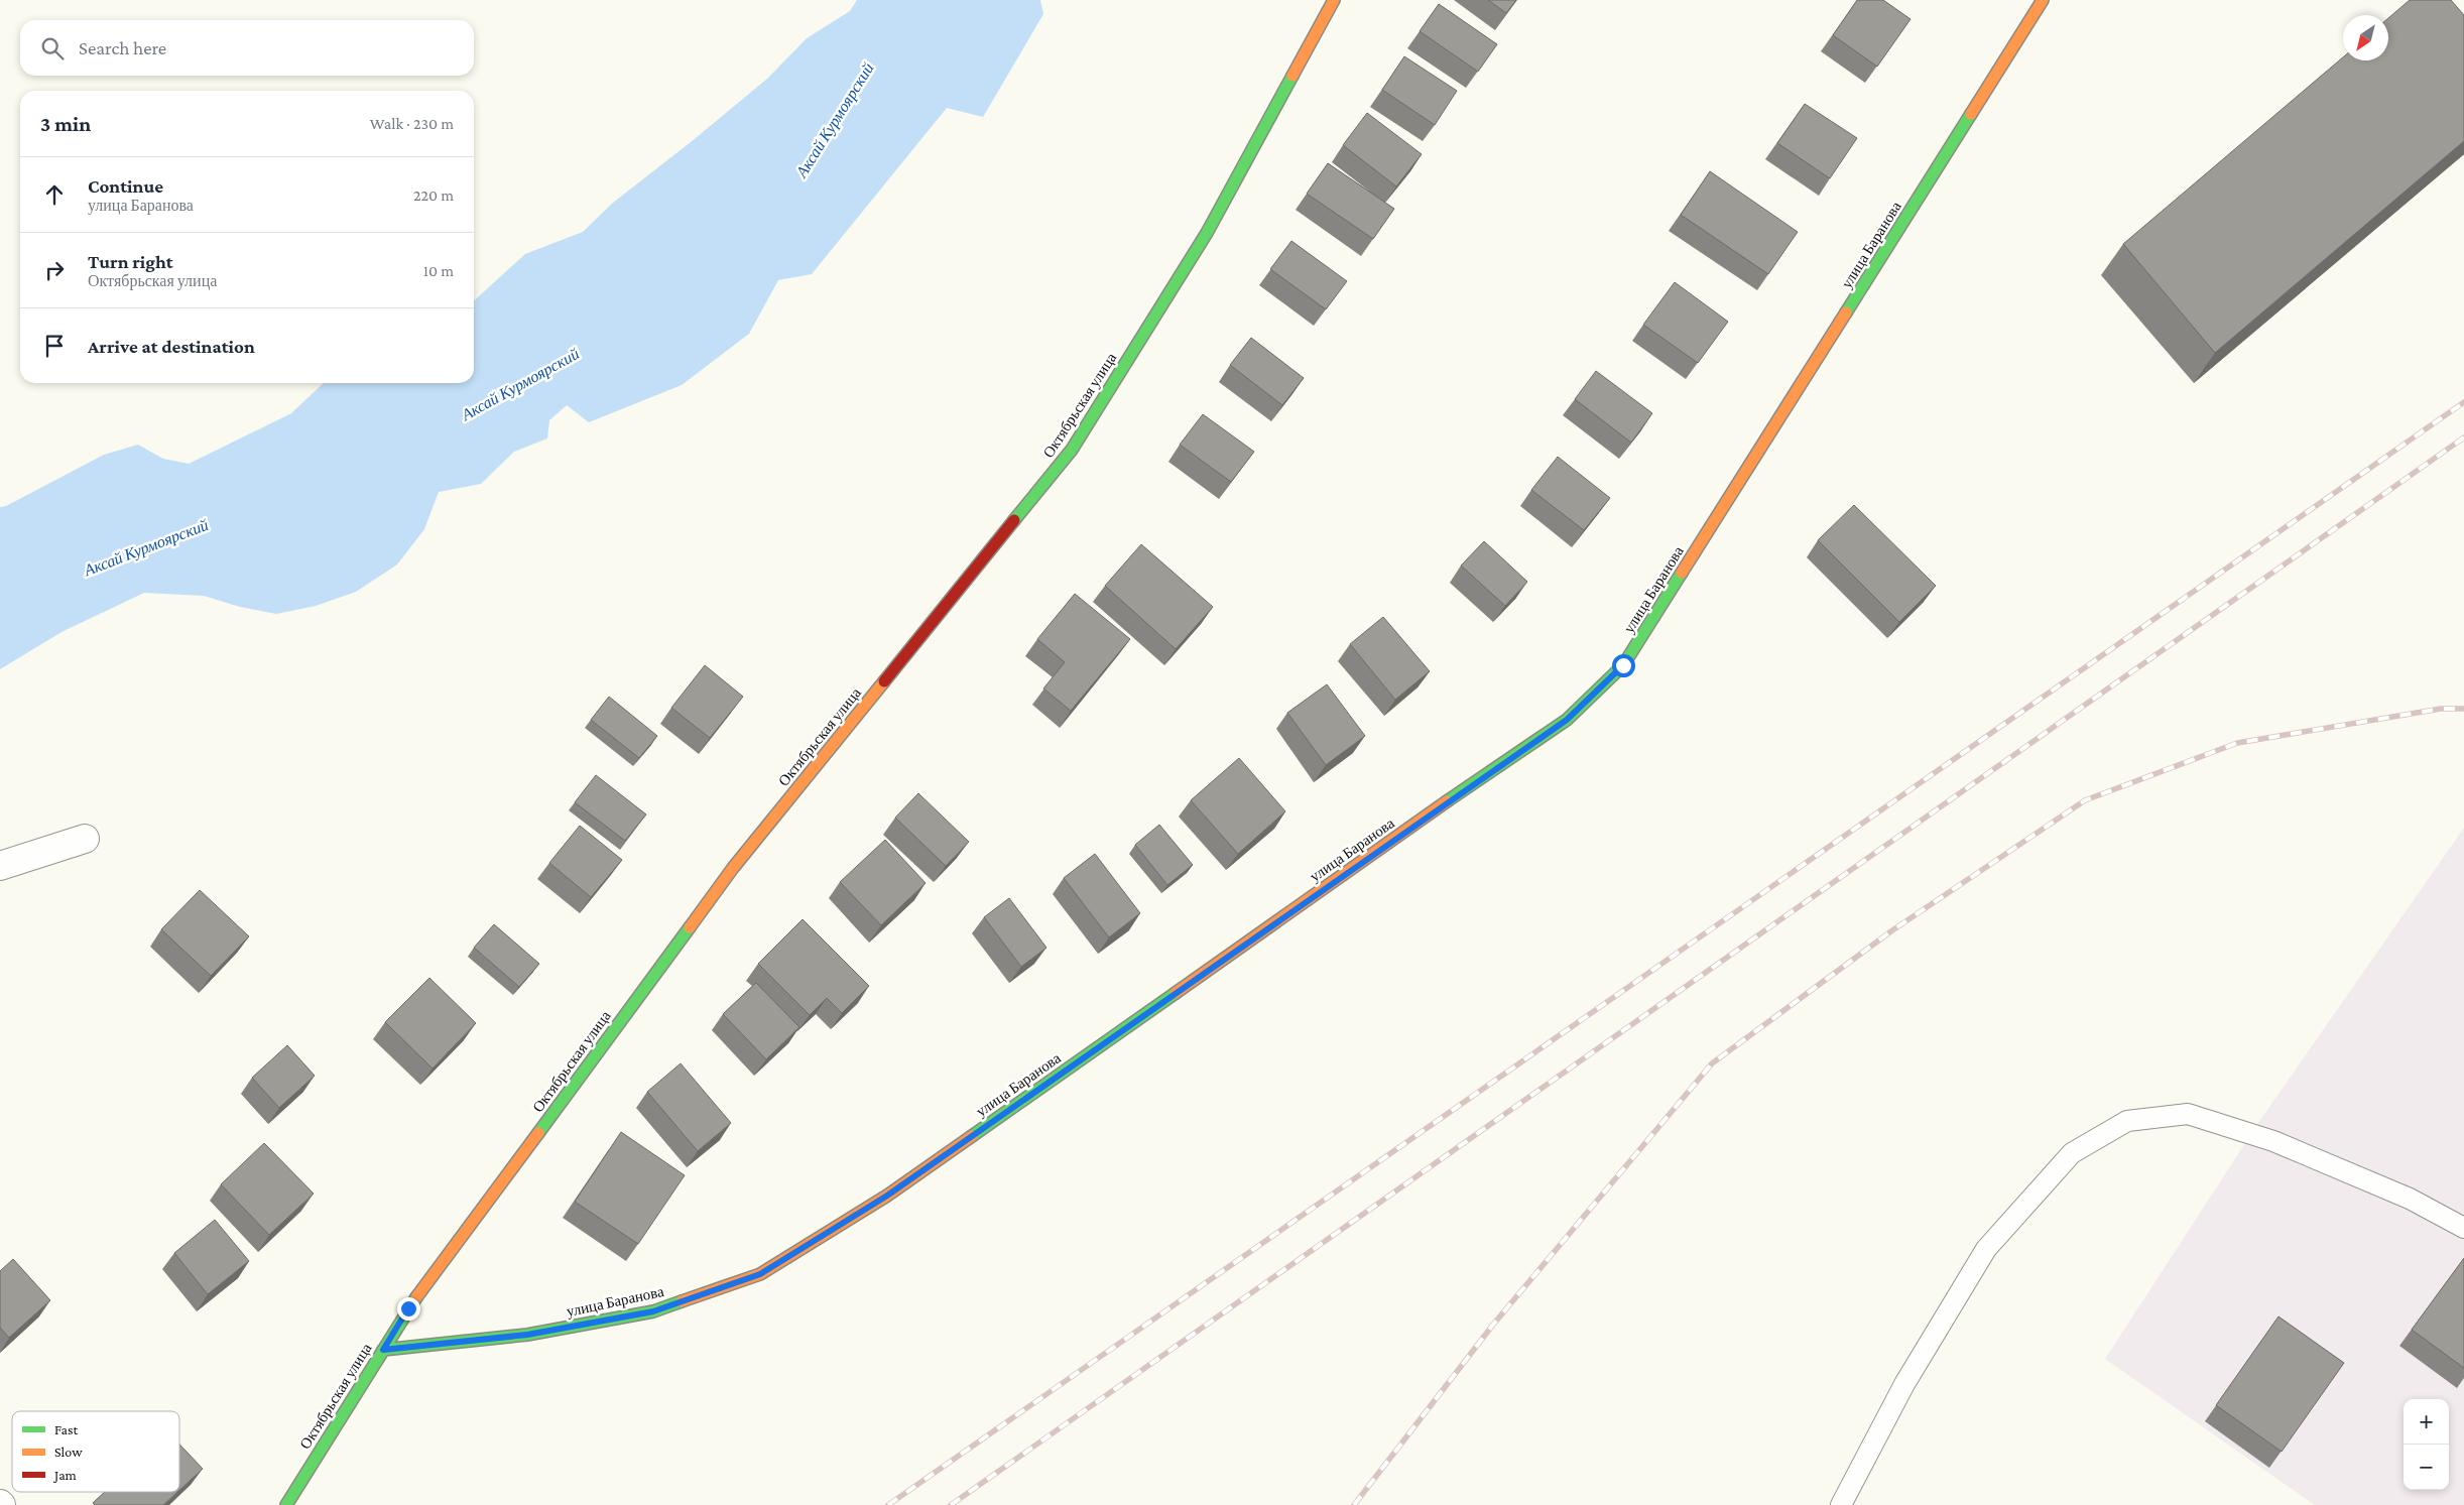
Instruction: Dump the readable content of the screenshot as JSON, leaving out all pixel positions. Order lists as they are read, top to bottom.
{
  "streets": {
    "street": ["улица Баранова", "Октябрьская улица"]
  },
  "crossings": [
    ["улица Баранова", "Октябрьская улица"]
  ],
  "water": ["Аксай Курмоярский"],
  "legend": ["Fast", "Slow", "Jam"],
  "north": "bottom left",
  "page": {
    "search": "Search here",
    "heading": ["3 min", "Walk · 230 m"],
    "list": [
      ["Continue", "улица Баранова", "220 m"],
      ["Turn right", "Октябрьская улица", "10 m"],
      "Arrive at destination"
    ],
    "map_buttons": ["+", "−"]
  }
}
